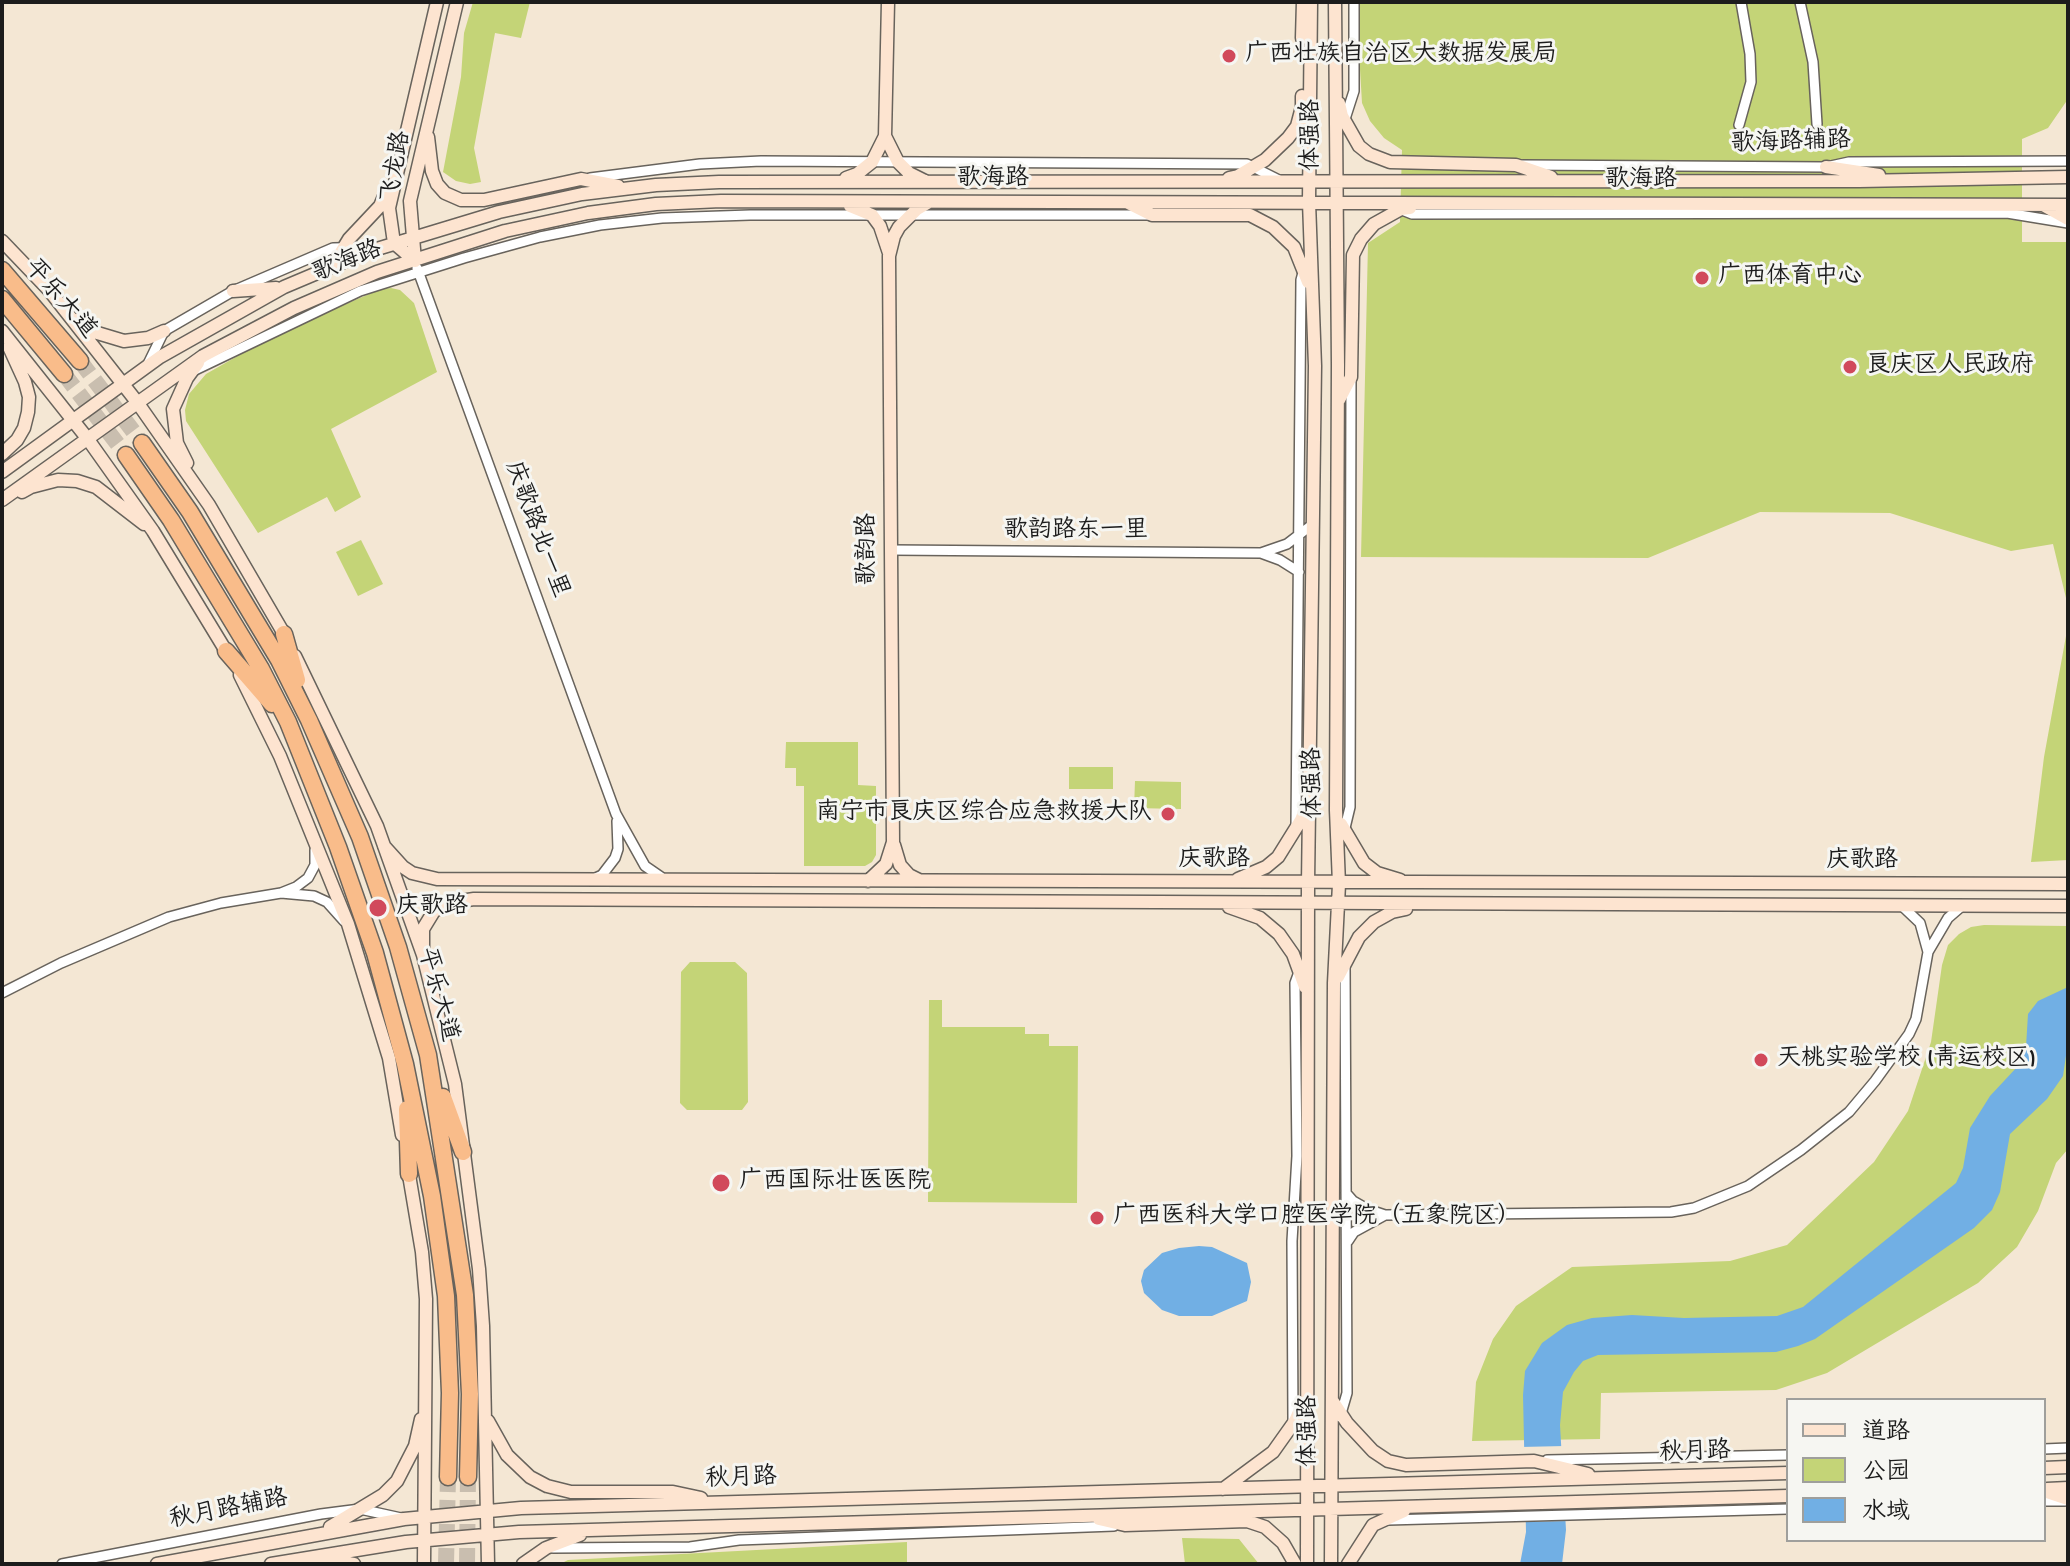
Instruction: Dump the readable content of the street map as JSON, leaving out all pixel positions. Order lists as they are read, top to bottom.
{
  "streets": {
    "highway": ["平乐大道"],
    "main road": [
      "体强路",
      "飞龙路",
      "歌海路",
      "歌韵路",
      "庆歌路",
      "秋月路"
    ],
    "street": [
      "歌海路辅路",
      "庆歌路北一里",
      "歌韵路东一里",
      "秋月路辅路"
    ]
  },
  "crossings": [
    ["体强路", "歌海路"],
    ["体强路", "歌韵路东一里"],
    ["体强路", "庆歌路"],
    ["体强路", "秋月路"],
    ["飞龙路", "歌海路"],
    ["飞龙路", "庆歌路北一里"],
    ["歌海路", "庆歌路北一里"],
    ["歌海路", "歌韵路"],
    ["庆歌路北一里", "庆歌路"],
    ["歌韵路东一里", "歌韵路"],
    ["歌韵路", "庆歌路"],
    ["秋月路", "秋月路辅路"]
  ],
  "places": [
    "广西壮族自治区大数据发展局",
    "广西体育中心",
    "良庆区人民政府",
    "南宁市良庆区综合应急救援大队",
    "庆歌路",
    "天桃实验学校 (青运校区)",
    "广西国际壮医医院",
    "广西医科大学口腔医学院（五象院区）"
  ],
  "legend": ["道路", "公园", "水域"]
}
